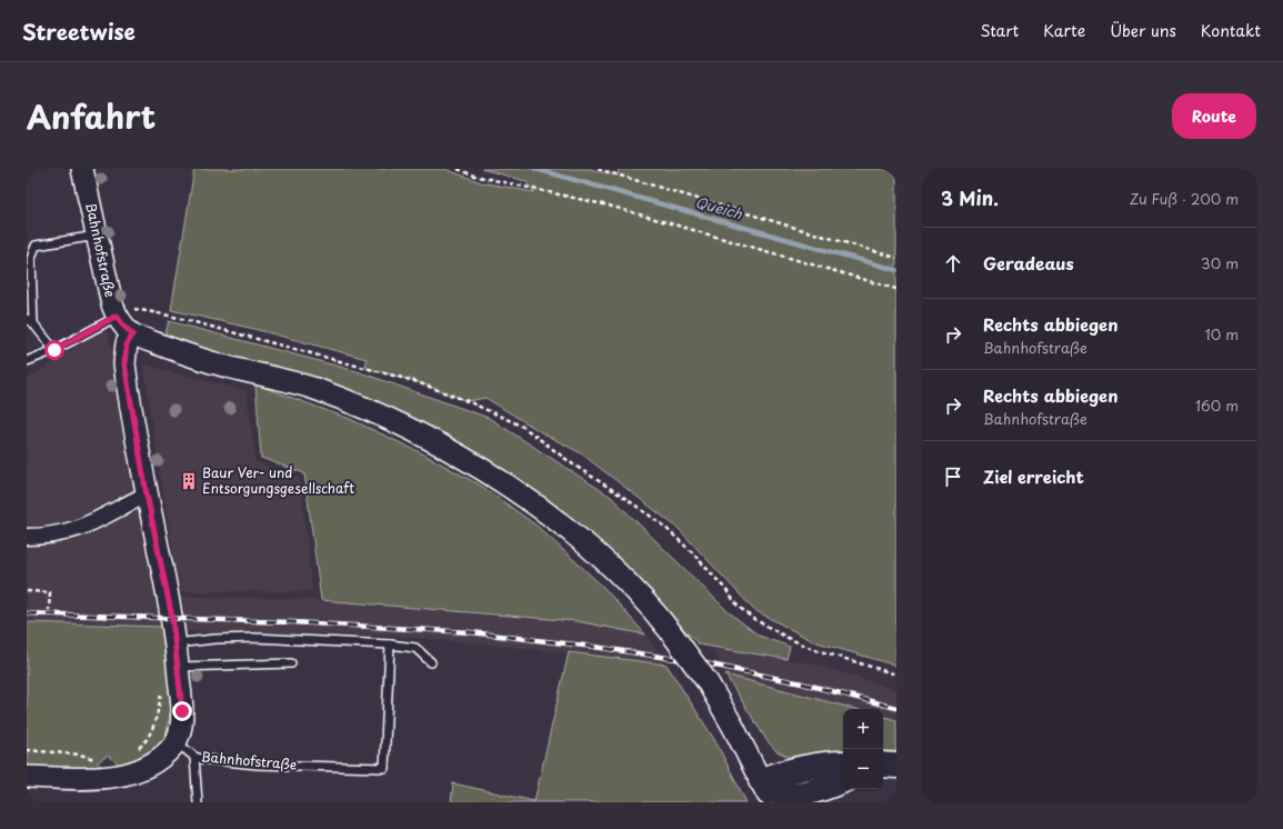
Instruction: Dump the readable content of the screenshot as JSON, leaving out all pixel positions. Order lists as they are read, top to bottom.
{
  "streets": {
    "main road": ["Bahnhofstraße"]
  },
  "water": ["Queich"],
  "places": {
    "building": ["Baur Ver- und Entsorgungsgesellschaft"]
  },
  "page": {
    "header": "Streetwise",
    "nav": [
      "Start",
      "Karte",
      "Über uns",
      "Kontakt"
    ],
    "title": "Anfahrt",
    "buttons": "Route",
    "heading": ["3 Min.", "Zu Fuß · 200 m"],
    "list": [
      ["Geradeaus", "30 m"],
      ["Rechts abbiegen", "Bahnhofstraße", "10 m"],
      ["Rechts abbiegen", "Bahnhofstraße", "160 m"],
      "Ziel erreicht"
    ],
    "map_buttons": ["+", "−"]
  }
}
